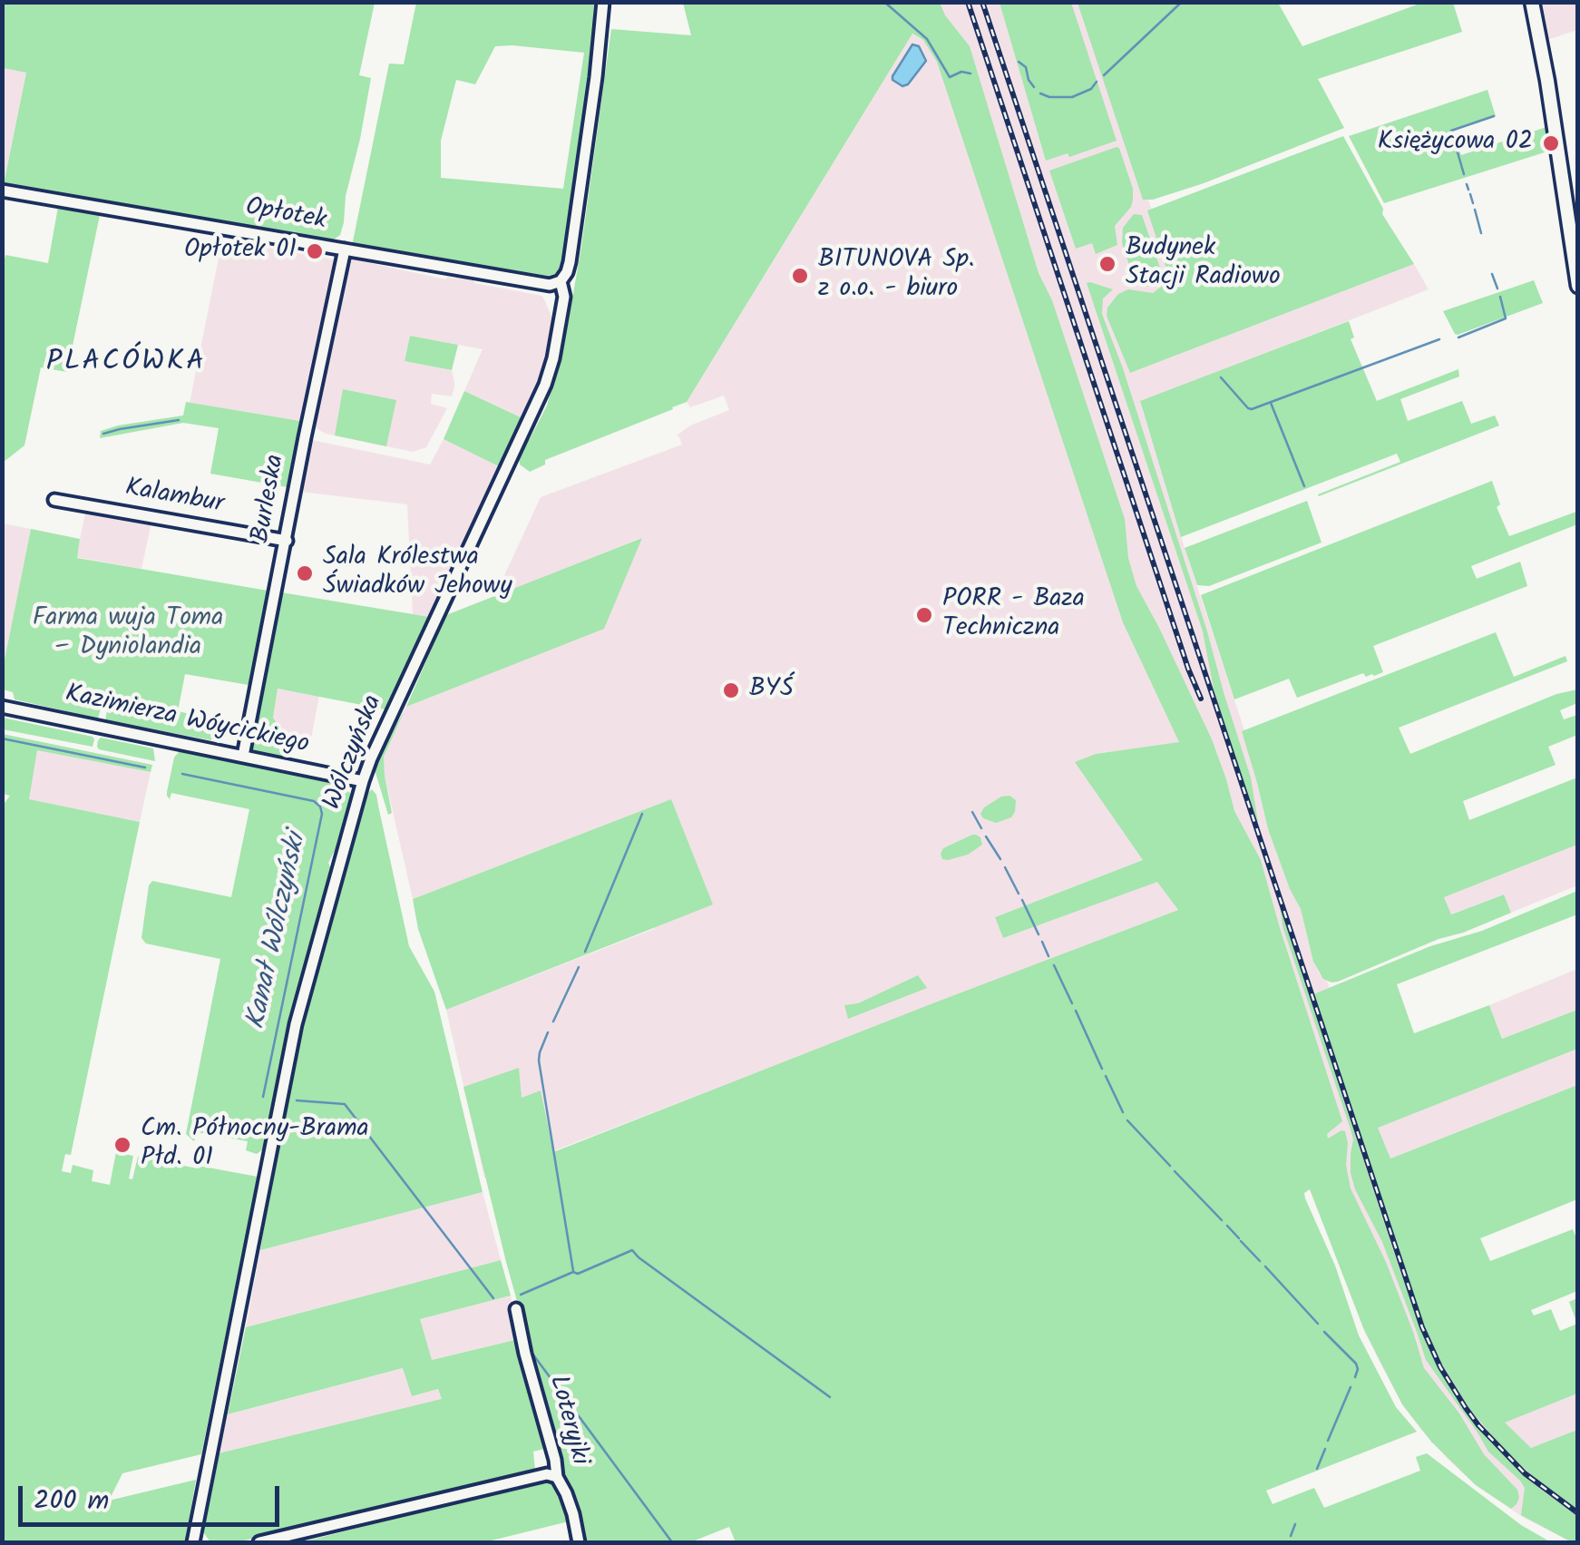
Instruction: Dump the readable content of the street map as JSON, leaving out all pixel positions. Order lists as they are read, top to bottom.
{
  "streets": {
    "street": [
      "Opłotek",
      "Kalambur",
      "Burleska",
      "Kazimierza Wóycickiego",
      "Wólczyńska",
      "Loteryjki"
    ]
  },
  "crossings": [
    ["Opłotek", "Burleska"],
    ["Opłotek", "Wólczyńska"],
    ["Kalambur", "Burleska"],
    ["Burleska", "Kazimierza Wóycickiego"],
    ["Kazimierza Wóycickiego", "Wólczyńska"]
  ],
  "districts": ["PLACÓWKA"],
  "water": ["Kanał Wólczyński"],
  "parks": ["Farma wuja Toma – Dyniolandia"],
  "places": [
    "Księżycowa 02",
    "Opłotek 01",
    "Budynek Stacji Radiowo",
    "BITUNOVA Sp. z o.o. - biuro",
    "Sala Królestwa Świadków Jehowy",
    "PORR - Baza Techniczna",
    "BYŚ",
    "Cm. Północny-Brama Płd. 01"
  ],
  "scale_bar": "200 m"
}
